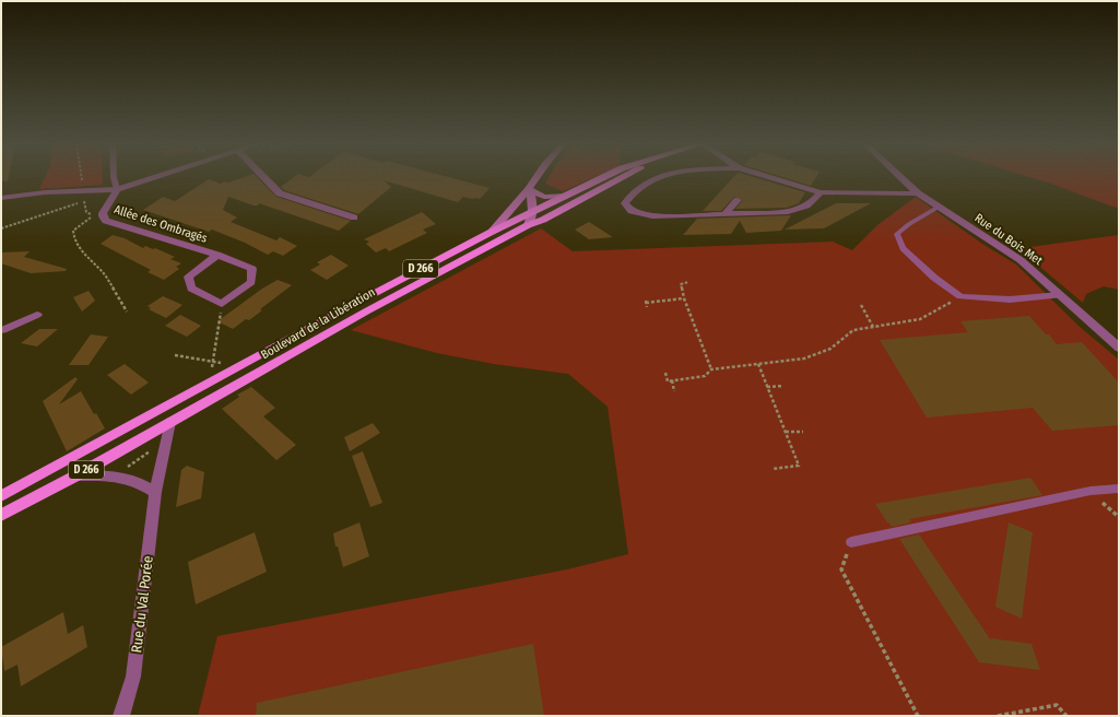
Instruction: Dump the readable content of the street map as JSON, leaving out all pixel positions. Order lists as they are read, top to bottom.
{
  "streets": {
    "main road": ["D 266", "Boulevard de la Libération"],
    "street": ["Allée des Ombragés", "Rue du Bois Met", "Rue du Val Porée"]
  },
  "crossings": [
    ["Boulevard de la Libération", "Rue du Val Porée"]
  ]
}
